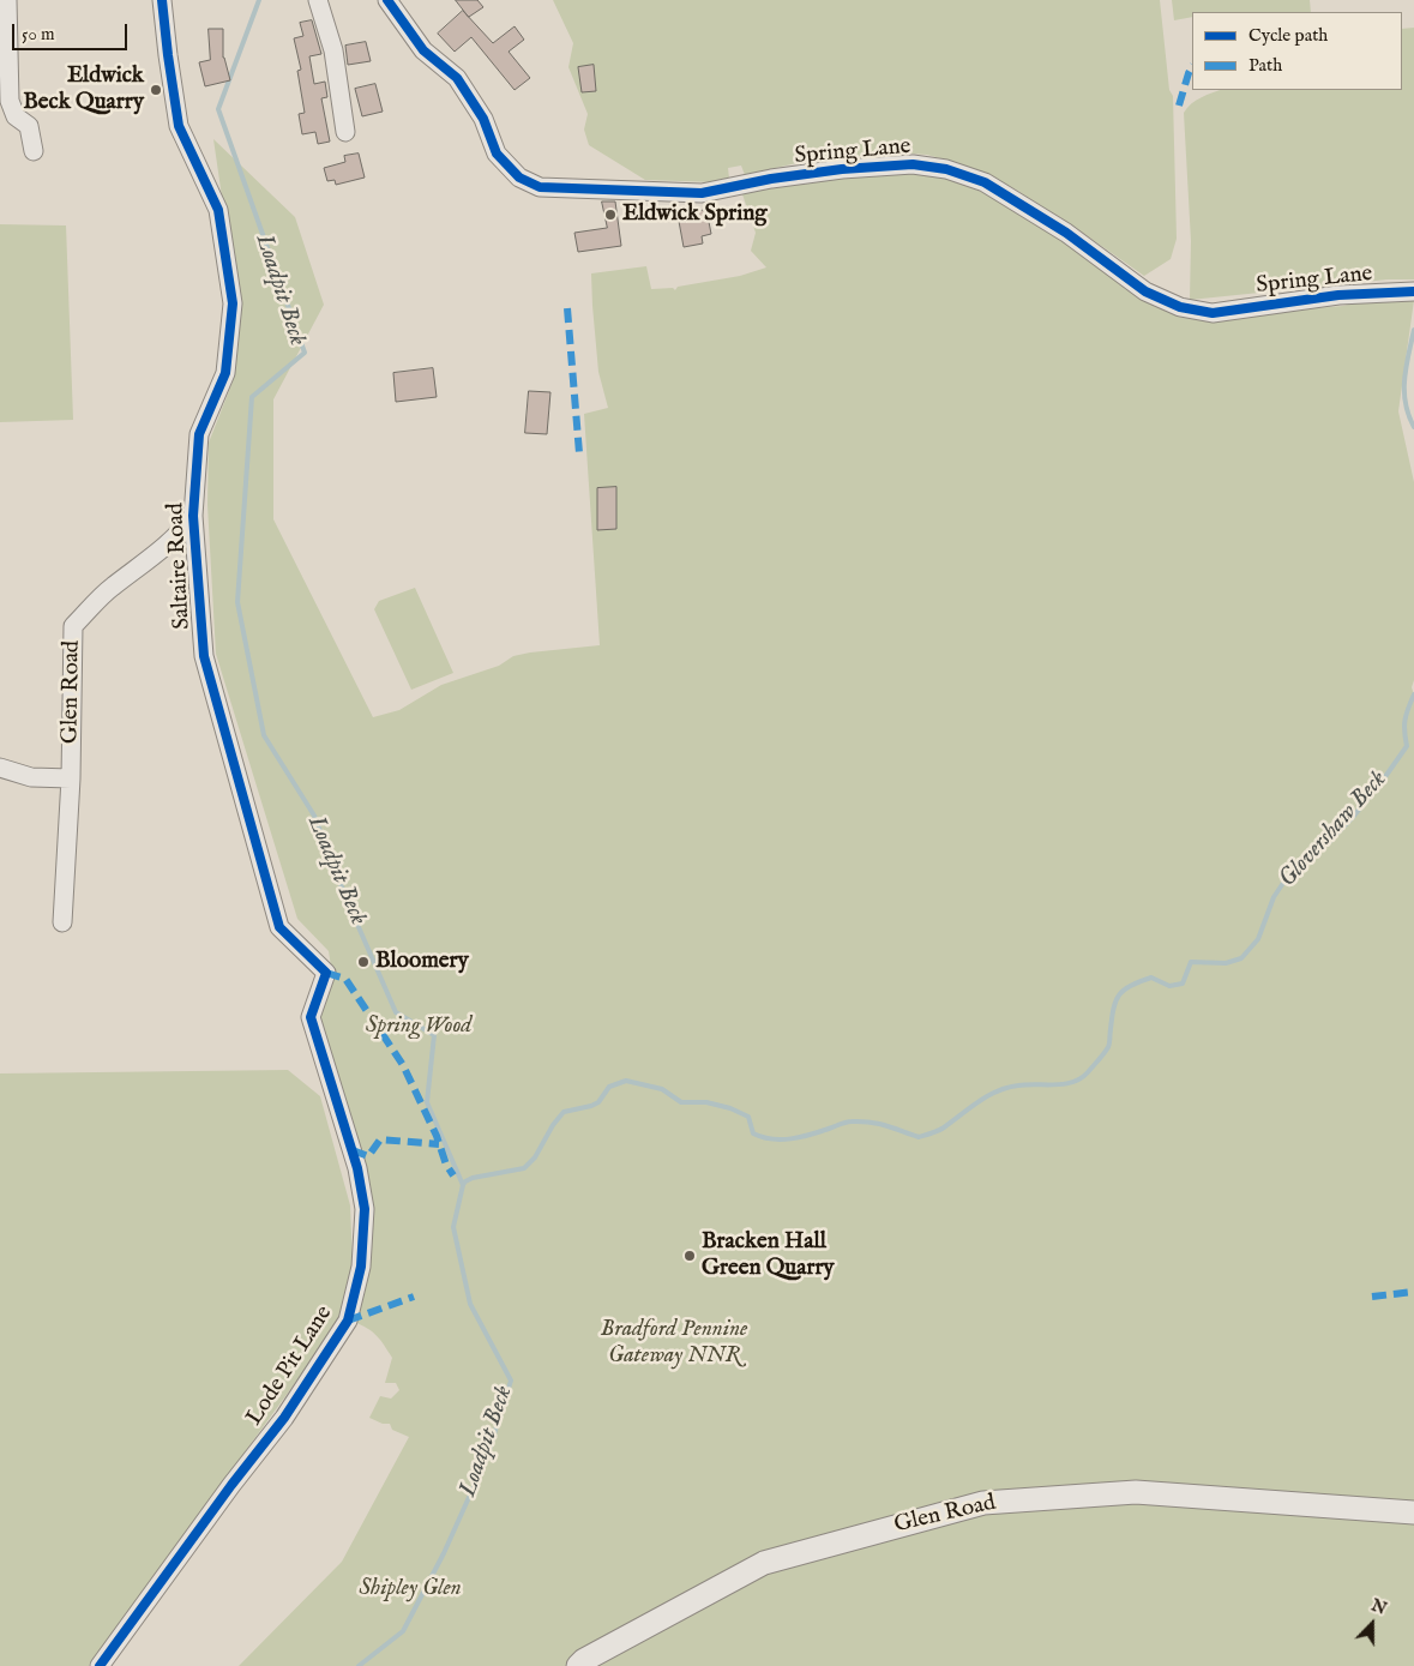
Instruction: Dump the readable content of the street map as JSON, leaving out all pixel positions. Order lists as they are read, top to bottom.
{
  "streets": {
    "street": [
      "Spring Lane",
      "Saltaire Road",
      "Glen Road",
      "Lode Pit Lane"
    ]
  },
  "crossings": [
    ["Saltaire Road", "Glen Road"],
    ["Saltaire Road", "Lode Pit Lane"]
  ],
  "water": ["Loadpit Beck", "Glovershaw Beck"],
  "parks": ["Spring Wood", "Bradford Pennine Gateway NNR", "Shipley Glen"],
  "places": [
    "Eldwick Beck Quarry",
    "Eldwick Spring",
    "Bloomery",
    "Bracken Hall Green Quarry"
  ],
  "legend": ["Cycle path", "Path"],
  "scale_bar": "50 m",
  "north": "top"
}
